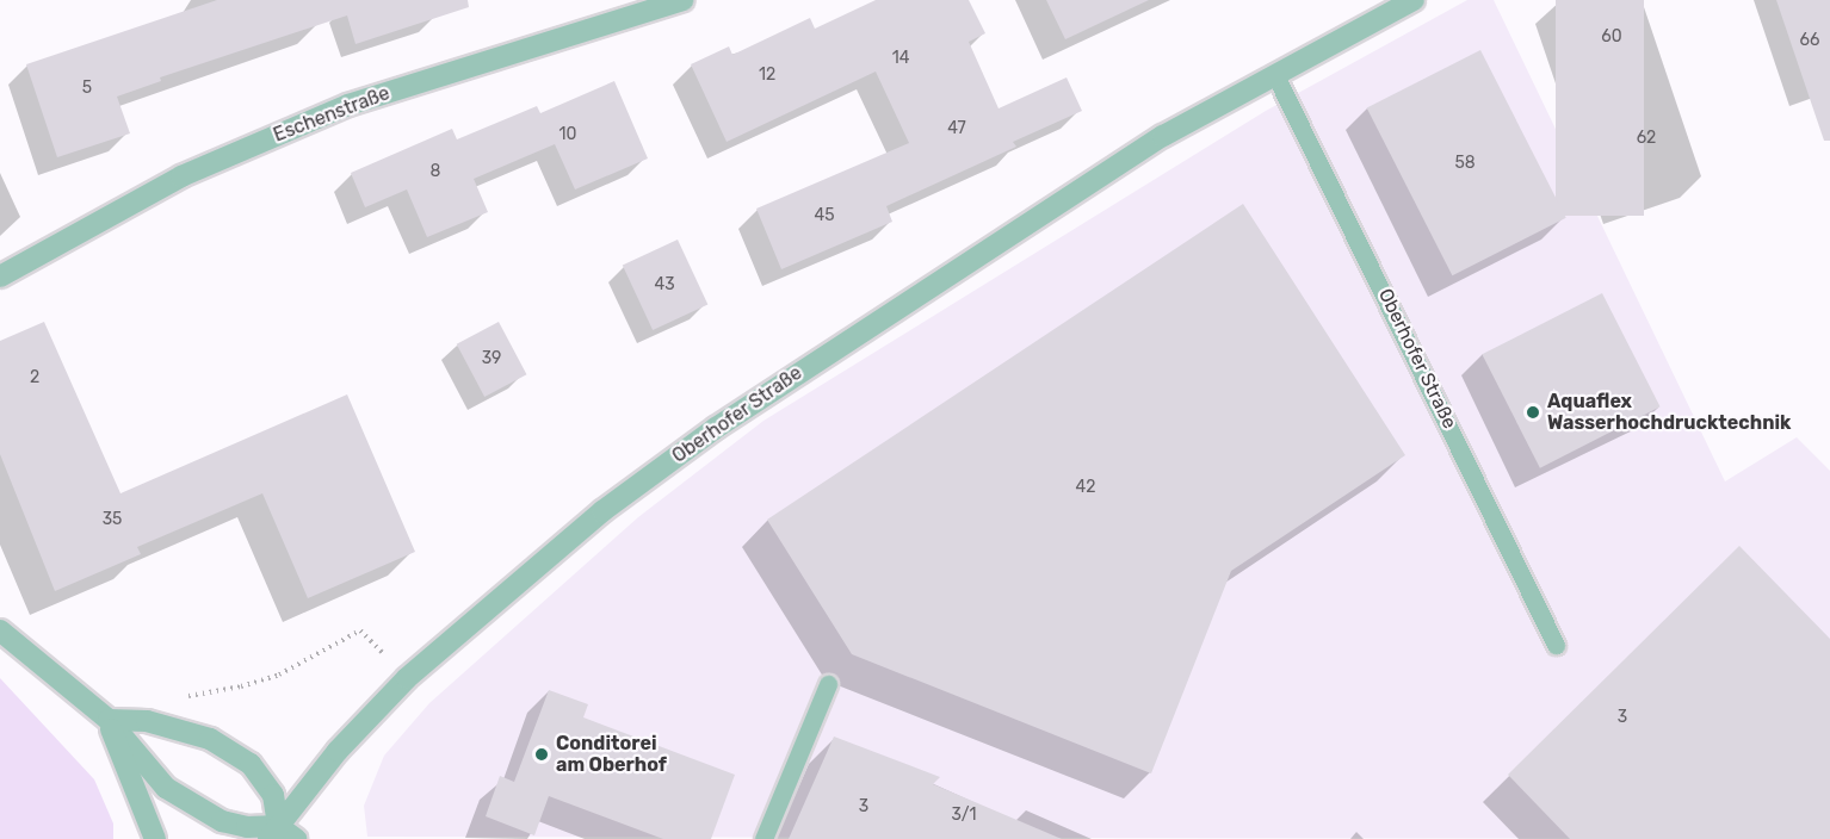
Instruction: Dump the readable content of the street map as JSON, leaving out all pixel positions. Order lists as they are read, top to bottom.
{
  "streets": {
    "street": ["Eschenstraße", "Oberhofer Straße"]
  },
  "places": ["Aquaflex Wasserhochdrucktechnik", "Conditorei am Oberhof"],
  "house_numbers": [
    "60",
    "66",
    "14",
    "12",
    "5",
    "47",
    "10",
    "62",
    "58",
    "8",
    "45",
    "43",
    "39",
    "2",
    "42",
    "35",
    "3",
    "3",
    "3/1"
  ]
}
